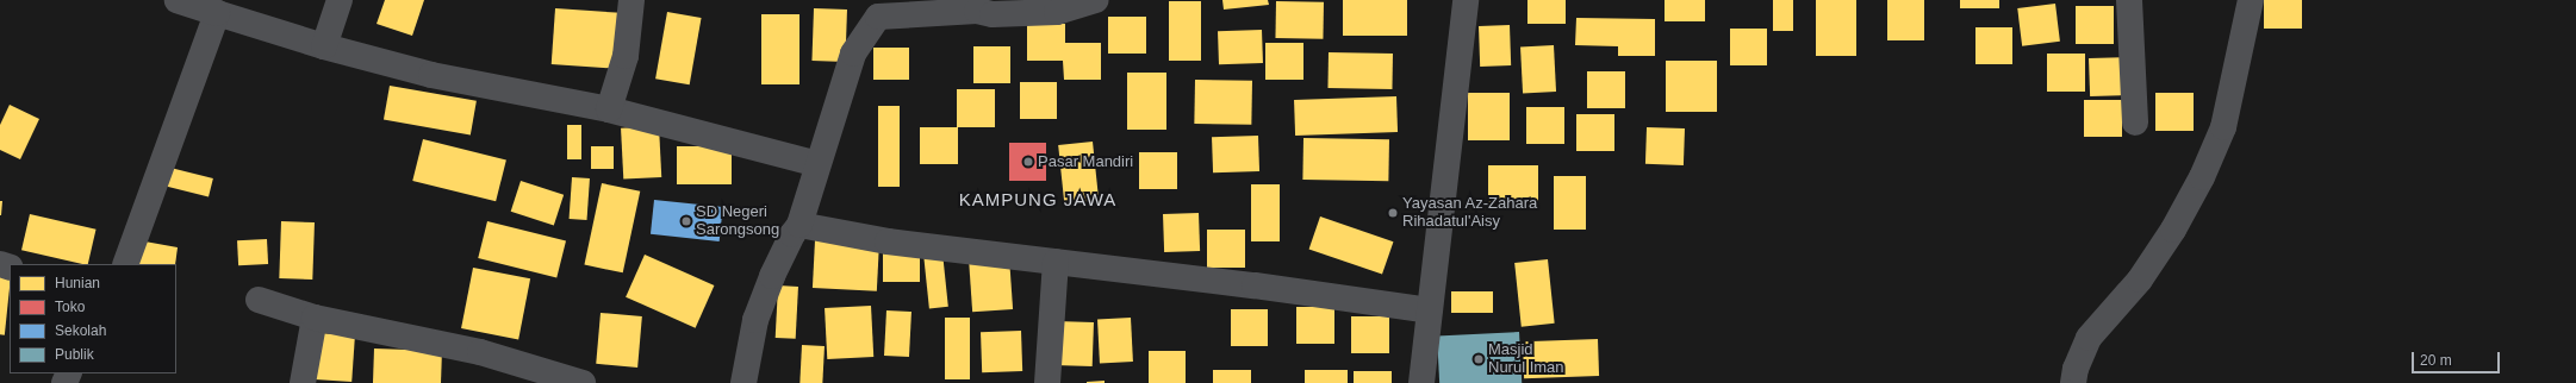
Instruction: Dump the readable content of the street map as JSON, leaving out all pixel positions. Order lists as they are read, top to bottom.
{
  "districts": ["KAMPUNG JAWA"],
  "places": [
    "Pasar Mandiri",
    "Yayasan Az-Zahara Rihadatul'Aisy",
    "SD Negeri Sarongsong",
    "Masjid Nurul Iman"
  ],
  "legend": [
    "Hunian",
    "Toko",
    "Sekolah",
    "Publik"
  ],
  "scale_bar": "20 m"
}
